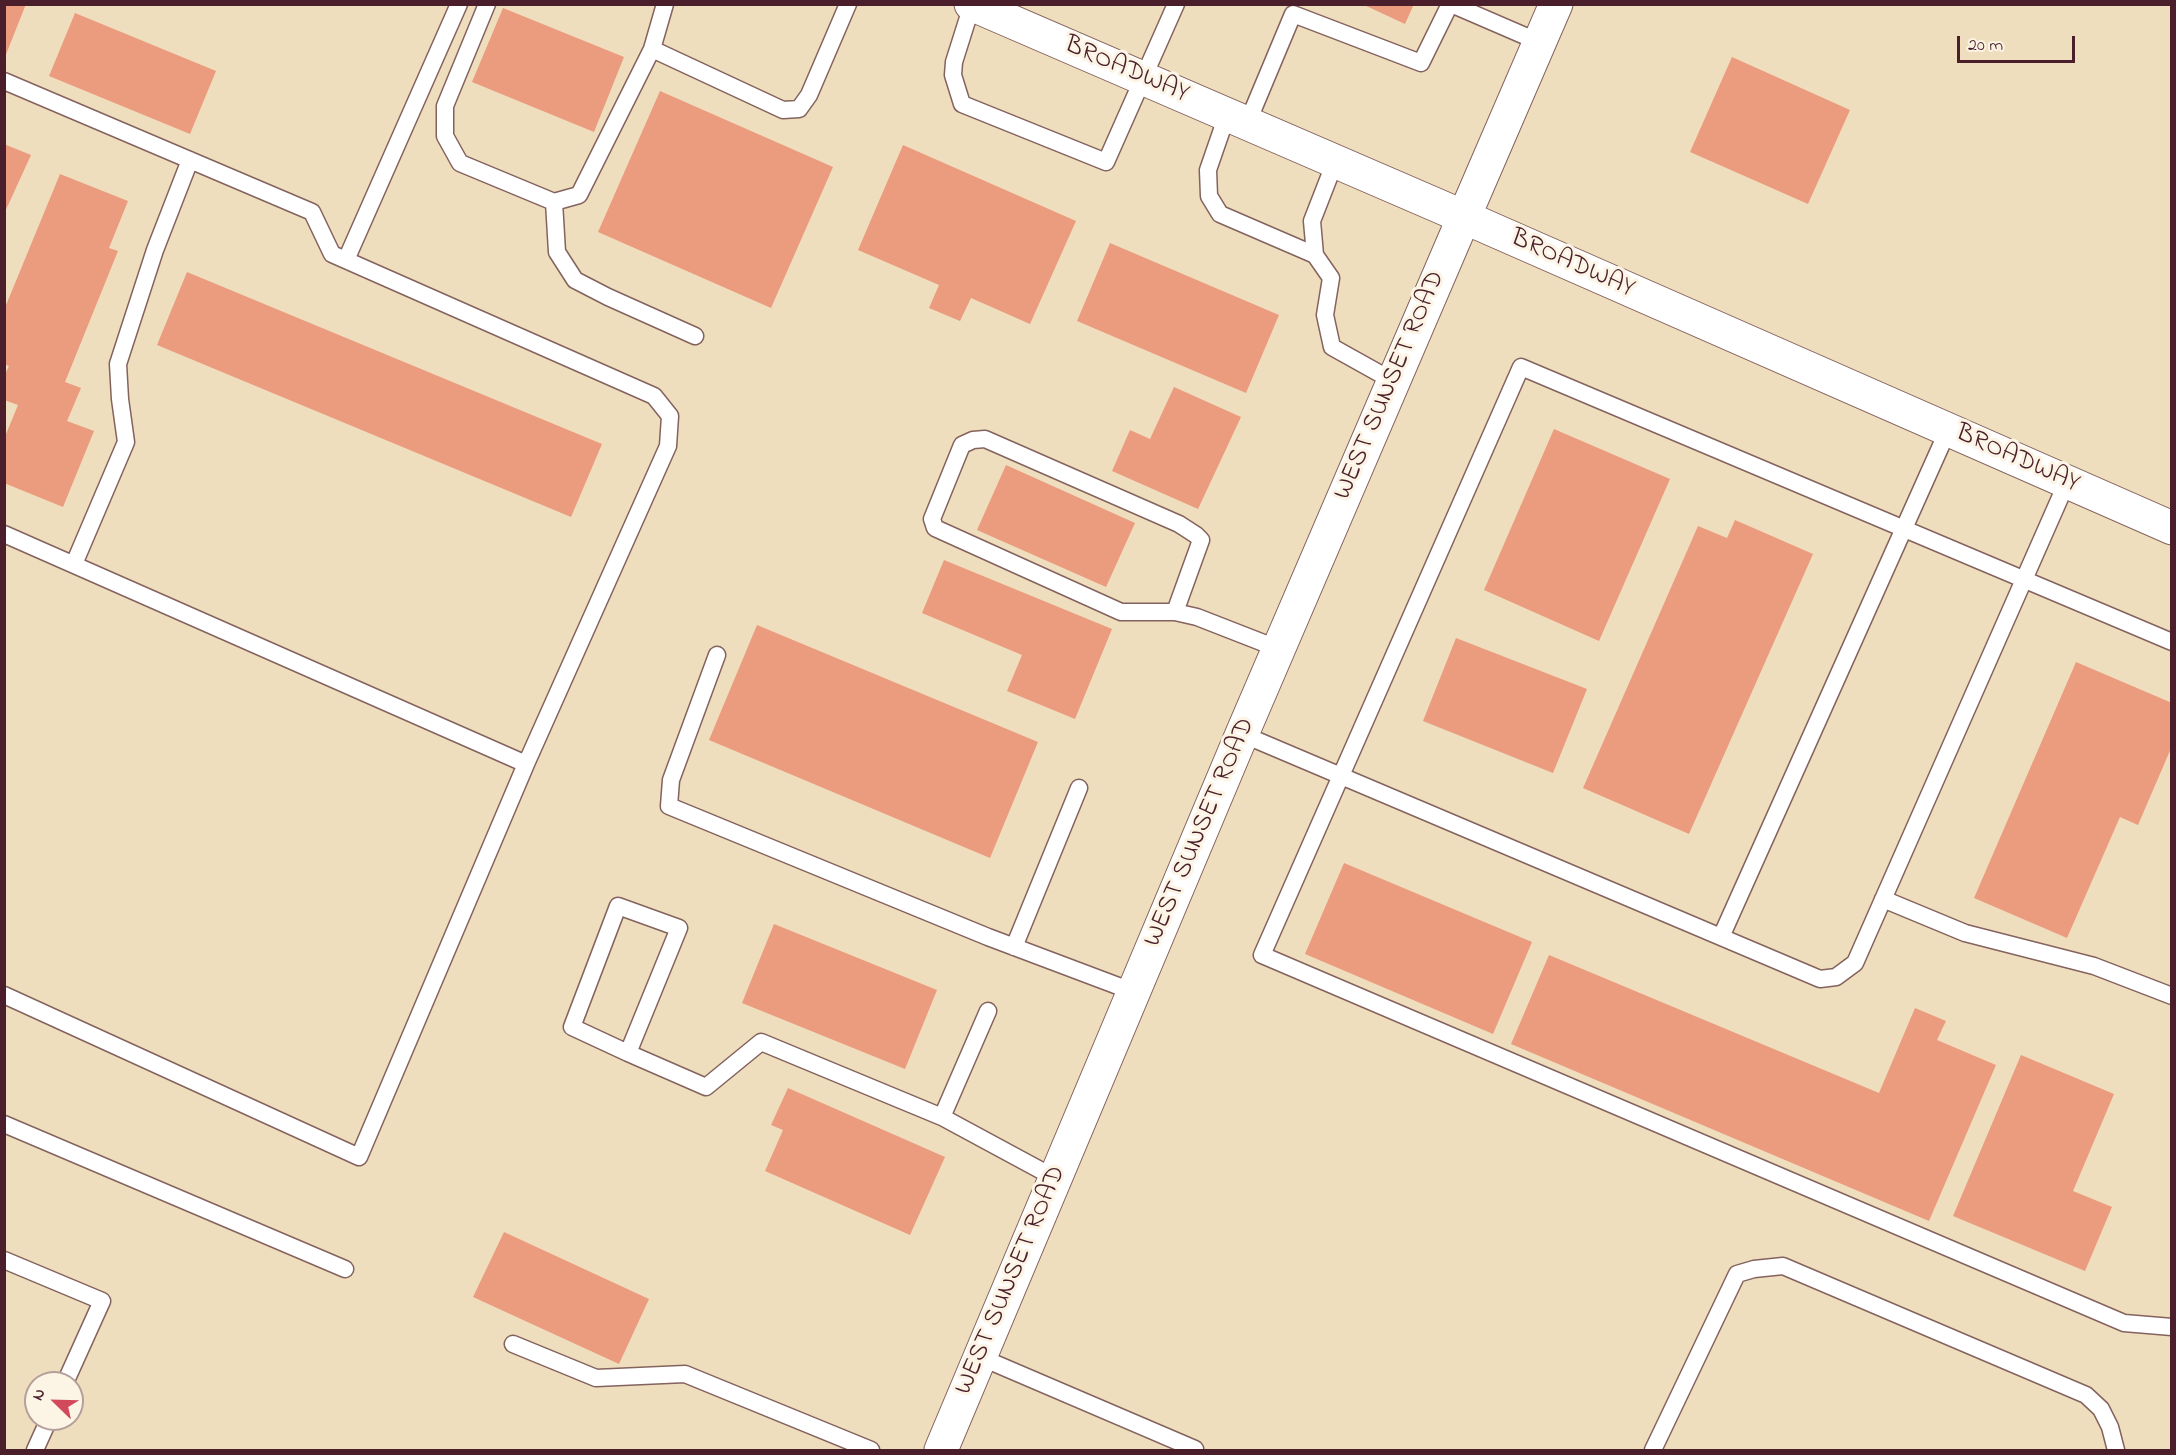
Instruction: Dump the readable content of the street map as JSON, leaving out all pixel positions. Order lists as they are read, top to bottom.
{
  "streets": {
    "main road": ["BROADWAY", "WEST SUNSET ROAD"]
  },
  "crossings": [
    ["BROADWAY", "WEST SUNSET ROAD"]
  ],
  "scale_bar": "20 m",
  "north": "top left"
}
